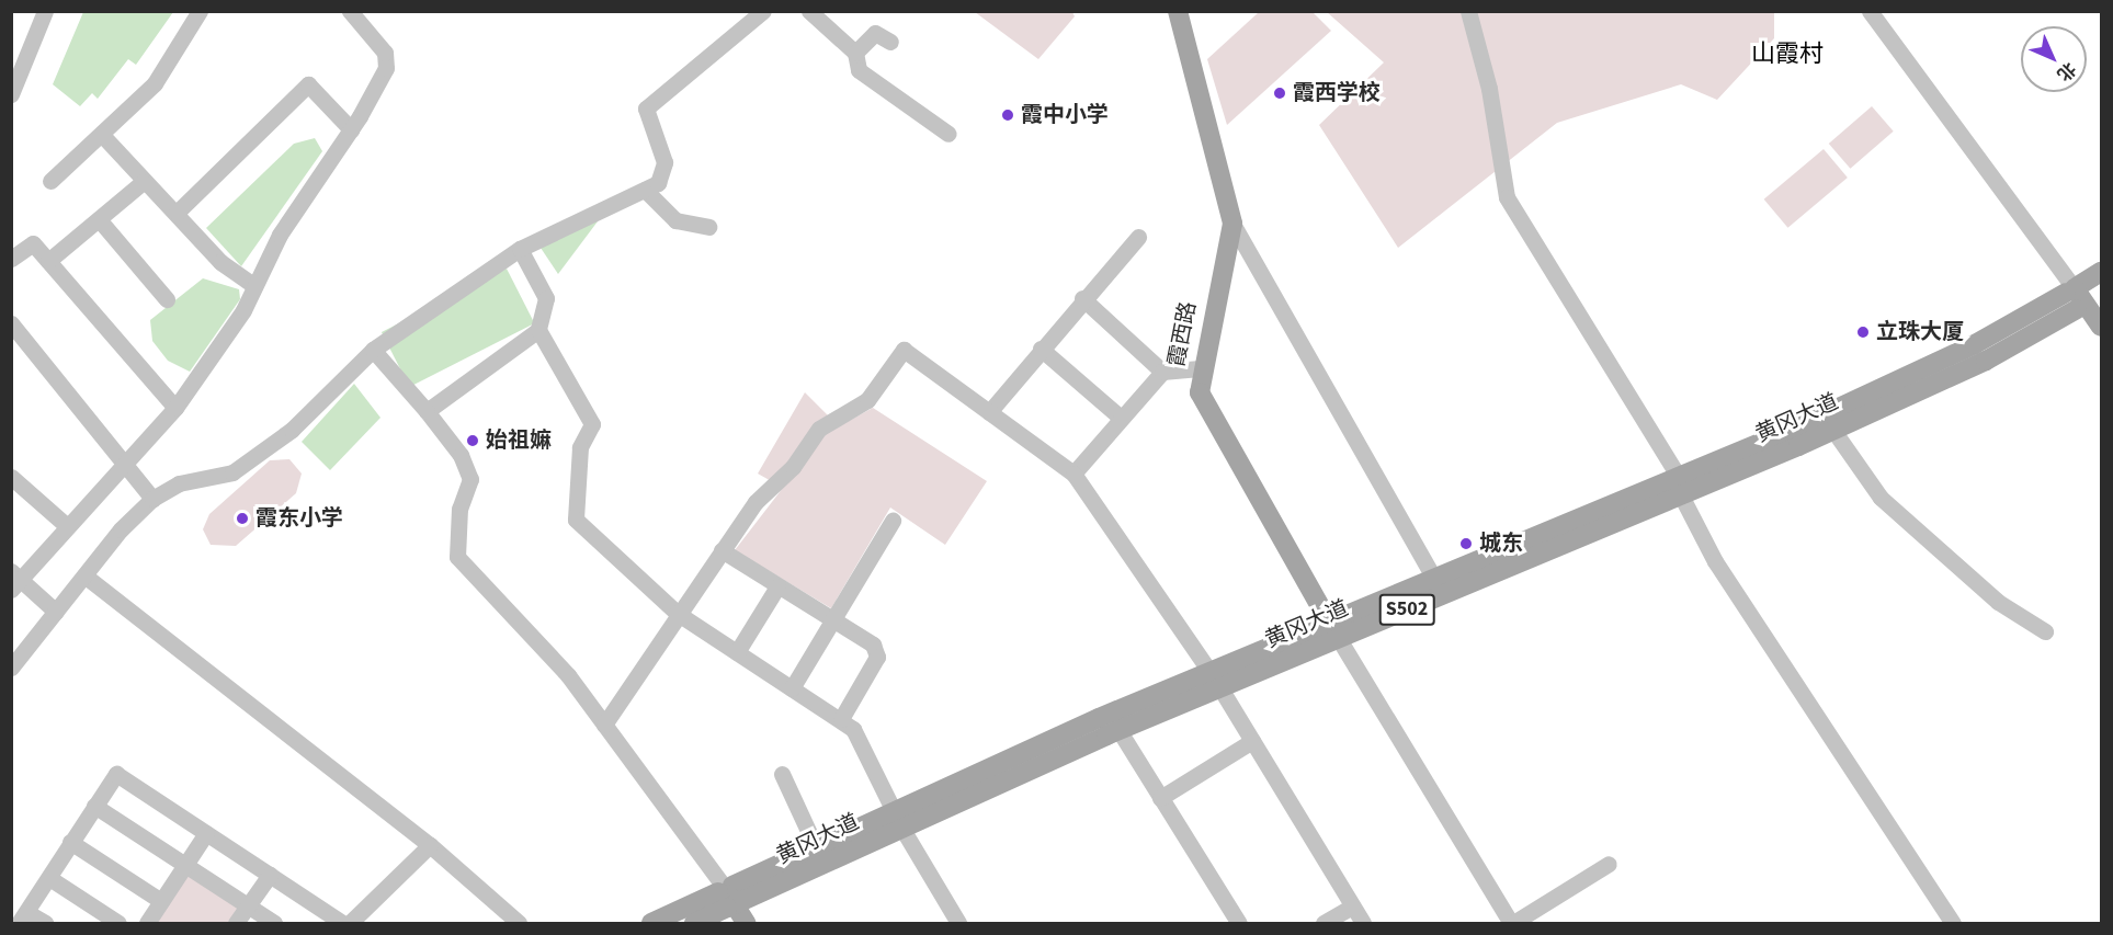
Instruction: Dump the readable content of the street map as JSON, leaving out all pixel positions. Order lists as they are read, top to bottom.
{
  "streets": {
    "main road": ["霞西路", "黄冈大道", "S502"]
  },
  "districts": ["山霞村"],
  "places": [
    "霞西学校",
    "霞中小学",
    "立珠大厦",
    "始祖嫲",
    "霞东小学",
    "城东"
  ],
  "north": "bottom right"
}
